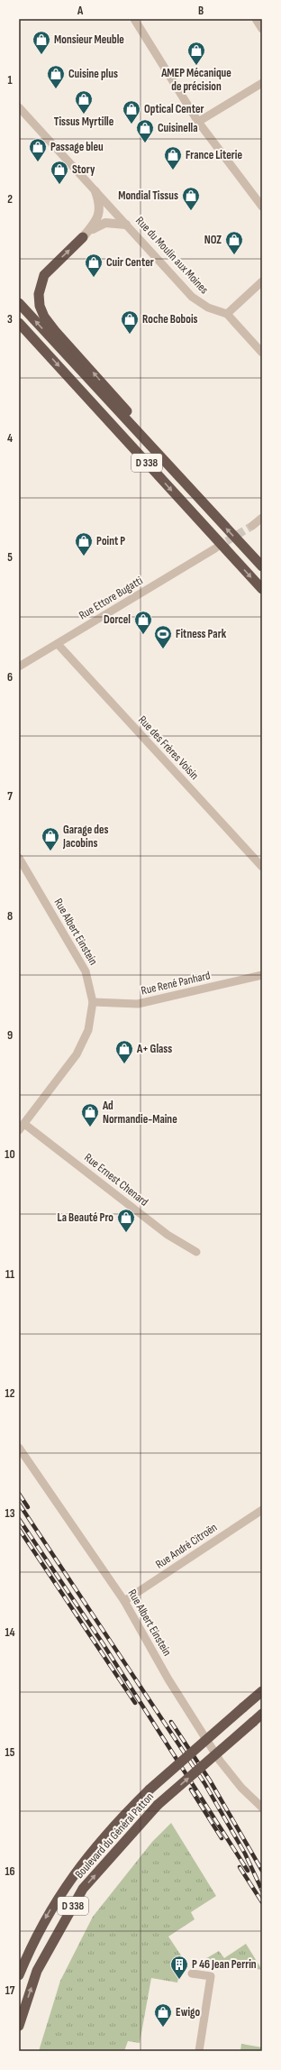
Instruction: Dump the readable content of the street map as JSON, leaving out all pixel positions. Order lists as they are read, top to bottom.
{
  "streets": {
    "highway": ["D 338", "Boulevard du Général Patton"],
    "street": [
      "Rue du Moulin aux Moines",
      "Rue Ettore Bugatti",
      "Rue des Frères Voisin",
      "Rue Albert Einstein",
      "Rue René Panhard",
      "Rue Ernest Chenard",
      "Rue André Citroën"
    ]
  },
  "crossings": [
    ["Rue Ettore Bugatti", "Rue des Frères Voisin"],
    ["Rue Albert Einstein", "Rue René Panhard"],
    ["Rue Albert Einstein", "Rue Ernest Chenard"],
    ["Rue Albert Einstein", "Rue André Citroën"]
  ],
  "places": {
    "shop": [
      "Monsieur Meuble",
      "AMEP Mécanique de précision",
      "Cuisine plus",
      "Tissus Myrtille",
      "Optical Center",
      "Cuisinella",
      "Passage bleu",
      "France Literie",
      "Story",
      "Mondial Tissus",
      "NOZ",
      "Cuir Center",
      "Roche Bobois",
      "Point P",
      "Dorcel",
      "Garage des Jacobins",
      "A+ Glass",
      "Ad Normandie-Maine",
      "La Beauté Pro",
      "Ewigo"
    ],
    "sports": ["Fitness Park"],
    "building": ["P 46 Jean Perrin"]
  },
  "grid": {
    "columns": ["A", "B"],
    "rows": [
      "1",
      "2",
      "3",
      "4",
      "5",
      "6",
      "7",
      "8",
      "9",
      "10",
      "11",
      "12",
      "13",
      "14",
      "15",
      "16",
      "17"
    ]
  }
}
